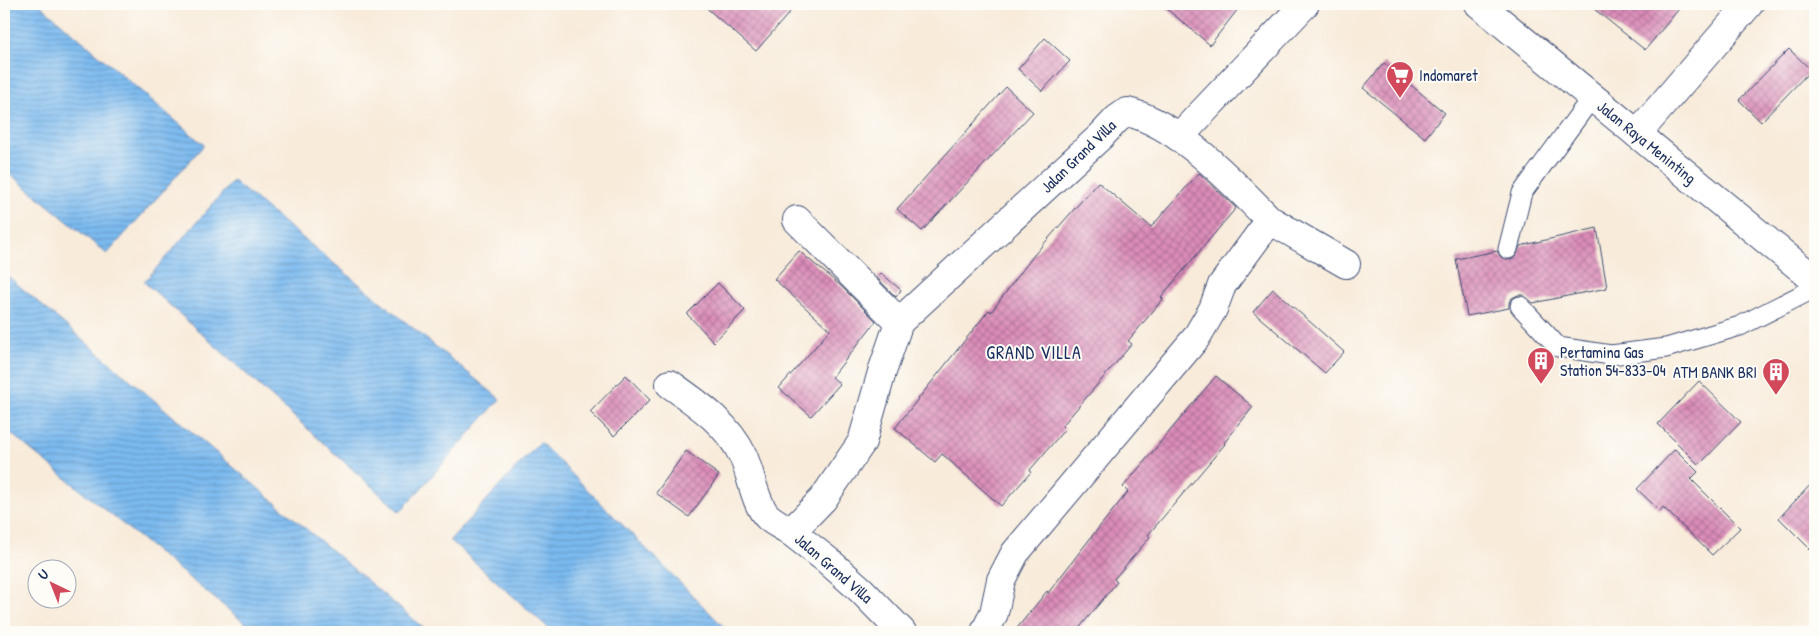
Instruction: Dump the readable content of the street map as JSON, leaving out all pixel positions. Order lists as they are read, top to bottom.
{
  "streets": {
    "main road": ["Jalan Raya Meninting", "Jalan Grand Villa"]
  },
  "districts": ["GRAND VILLA"],
  "places": {
    "supermarket": ["Indomaret"],
    "building": ["Pertamina Gas Station 54-833-04", "ATM BANK BRI"]
  },
  "north": "top left"
}
